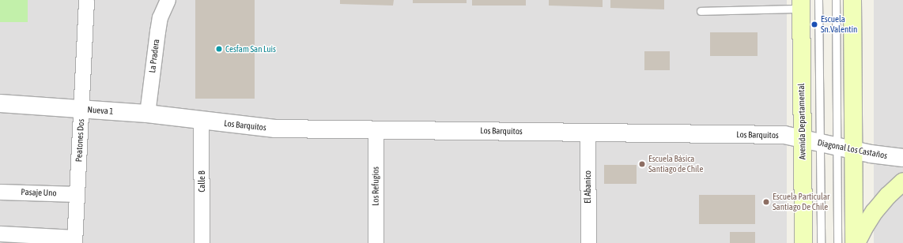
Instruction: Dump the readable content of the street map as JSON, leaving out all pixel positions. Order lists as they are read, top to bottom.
{
  "streets": {
    "main road": ["Avenida Departamental"],
    "street": [
      "La Pradera",
      "Nueva 1",
      "Los Barquitos",
      "Peatones Dos",
      "Diagonal Los Castaños",
      "Calle B",
      "Los Refugios",
      "El Abanico",
      "Pasaje Uno"
    ]
  },
  "crossings": [
    ["La Pradera", "Nueva 1"],
    ["Nueva 1", "Los Barquitos"],
    ["Nueva 1", "Peatones Dos"],
    ["Nueva 1", "Calle B"],
    ["Avenida Departamental", "Los Barquitos"],
    ["Avenida Departamental", "Diagonal Los Castaños"],
    ["Los Barquitos", "Diagonal Los Castaños"],
    ["Los Barquitos", "Calle B"],
    ["Los Barquitos", "Los Refugios"],
    ["Los Barquitos", "El Abanico"],
    ["Peatones Dos", "Pasaje Uno"]
  ],
  "places": [
    "Escuela Sn.Valentín",
    "Cesfam San Luis",
    "Escuela Básica Santiago de Chile",
    "Escuela Particular Santiago De Chile"
  ]
}
